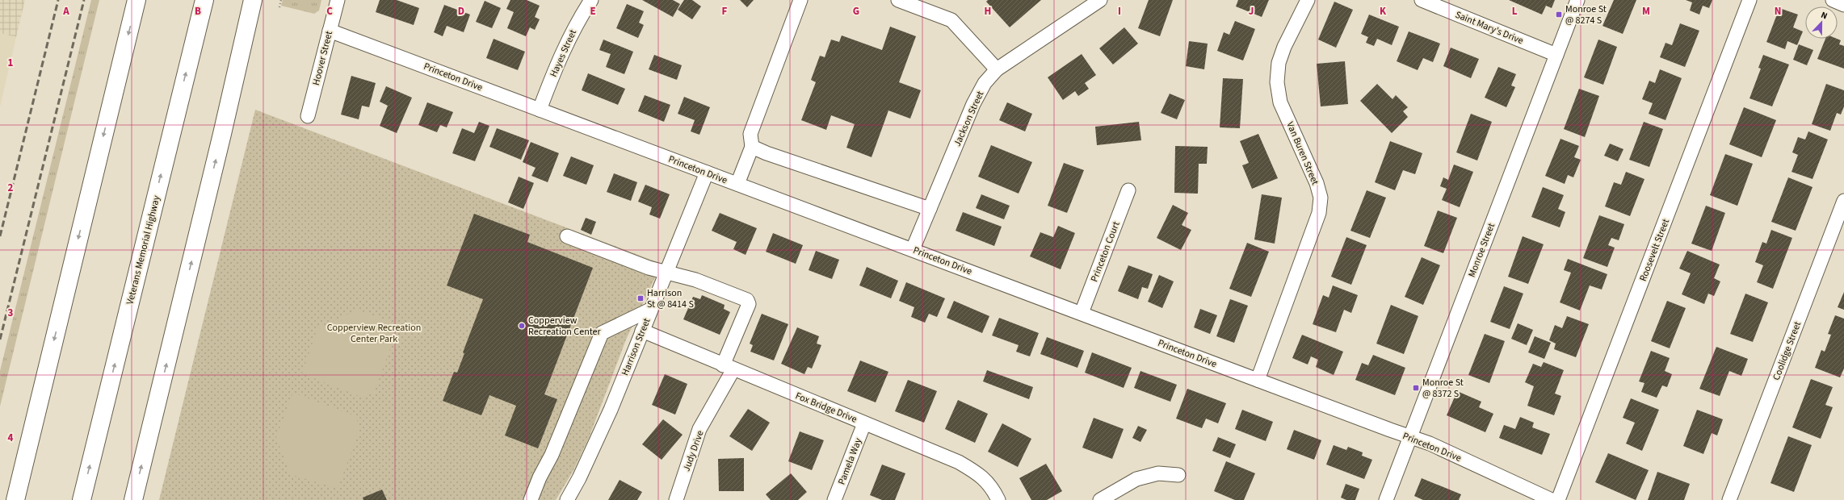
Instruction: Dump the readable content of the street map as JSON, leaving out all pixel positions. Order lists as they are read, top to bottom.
{
  "streets": {
    "highway": ["Veterans Memorial Highway"],
    "street": [
      "Saint Mary's Drive",
      "Hayes Street",
      "Hoover Street",
      "Princeton Drive",
      "Jackson Street",
      "Van Buren Street",
      "Monroe Street",
      "Roosevelt Street",
      "Princeton Court",
      "Harrison Street",
      "Coolidge Street",
      "Fox Bridge Drive",
      "Judy Drive",
      "Pamela Way"
    ]
  },
  "crossings": [
    ["Saint Mary's Drive", "Monroe Street"],
    ["Hayes Street", "Princeton Drive"],
    ["Hoover Street", "Princeton Drive"],
    ["Princeton Drive", "Jackson Street"],
    ["Princeton Drive", "Van Buren Street"],
    ["Princeton Drive", "Monroe Street"],
    ["Princeton Drive", "Princeton Court"],
    ["Princeton Drive", "Harrison Street"],
    ["Harrison Street", "Fox Bridge Drive"],
    ["Harrison Street", "Judy Drive"],
    ["Fox Bridge Drive", "Judy Drive"],
    ["Fox Bridge Drive", "Pamela Way"]
  ],
  "parks": ["Copperview Recreation Center Park"],
  "places": {
    "transit": ["Monroe St @ 8274 S", "Harrison St @ 8414 S", "Monroe St @ 8372 S"],
    "other": ["Copperview Recreation Center"]
  },
  "north": "top",
  "grid": {
    "columns": [
      "A",
      "B",
      "C",
      "D",
      "E",
      "F",
      "G",
      "H",
      "I",
      "J",
      "K",
      "L",
      "M",
      "N"
    ],
    "rows": [
      "1",
      "2",
      "3",
      "4"
    ]
  }
}
